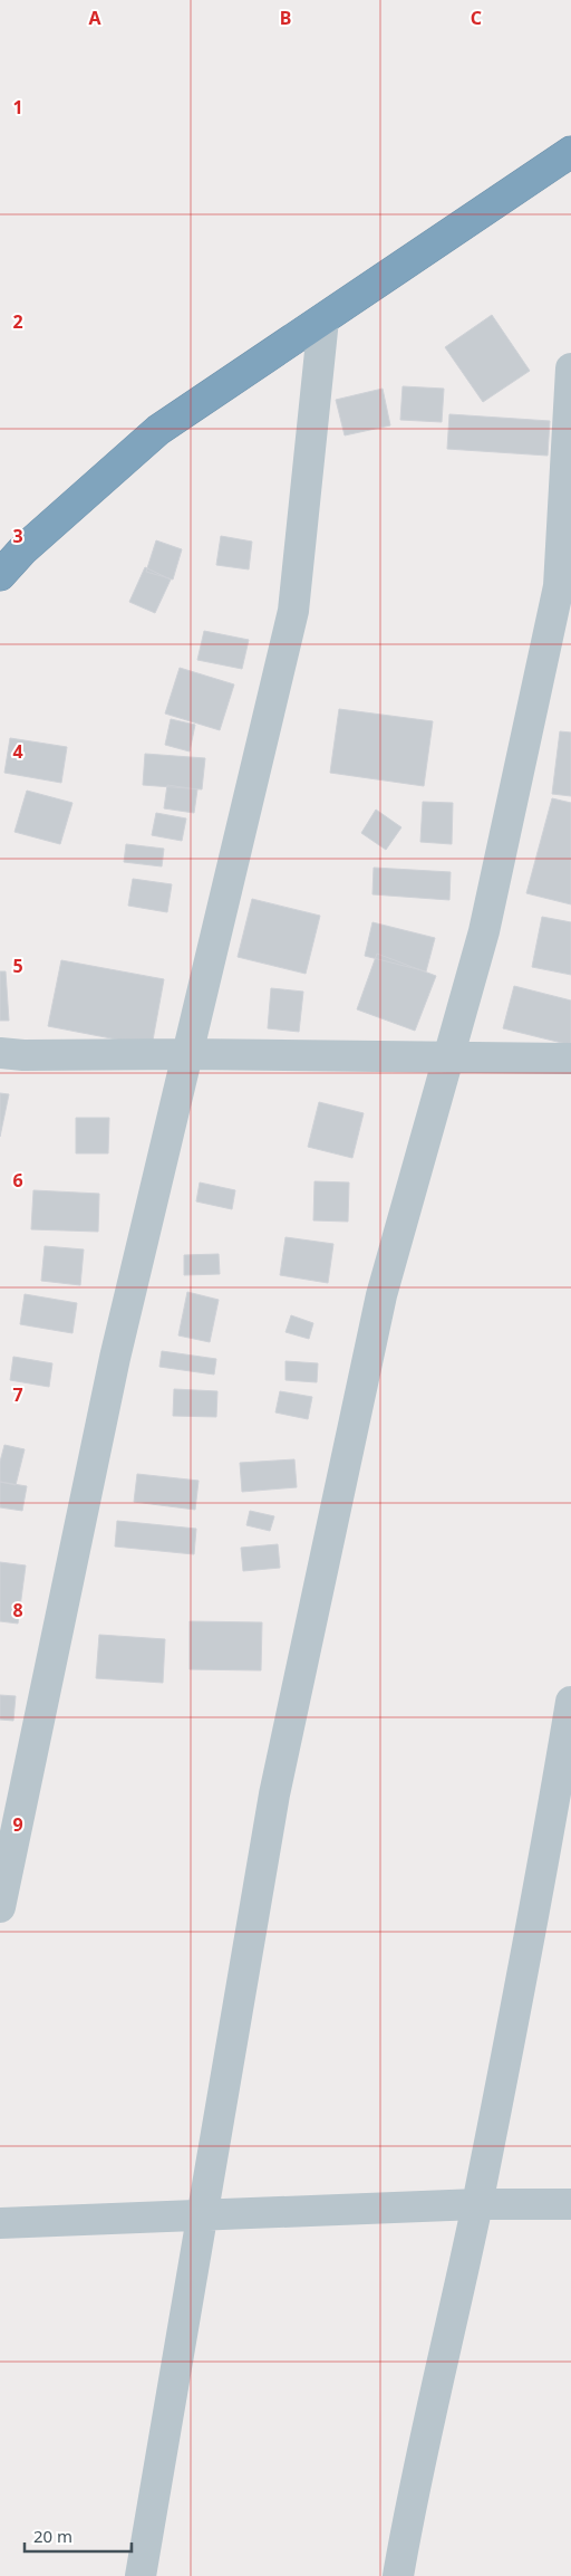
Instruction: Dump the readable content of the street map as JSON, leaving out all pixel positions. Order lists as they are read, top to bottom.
{
  "scale_bar": "20 m",
  "grid": {
    "columns": ["A", "B", "C"],
    "rows": [
      "1",
      "2",
      "3",
      "4",
      "5",
      "6",
      "7",
      "8",
      "9"
    ]
  }
}
